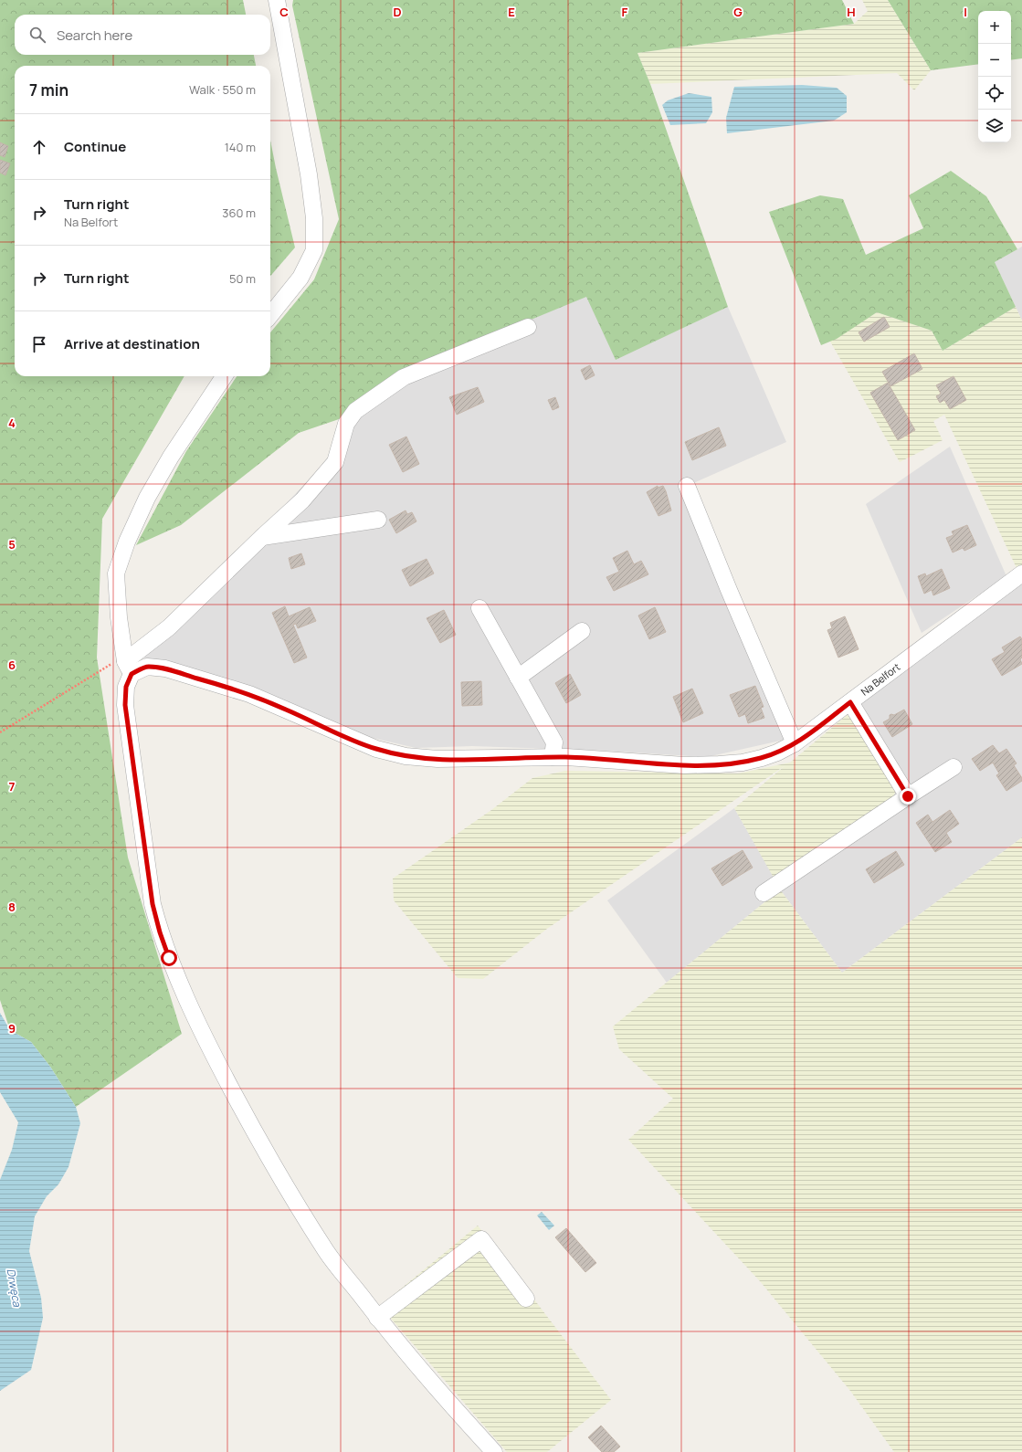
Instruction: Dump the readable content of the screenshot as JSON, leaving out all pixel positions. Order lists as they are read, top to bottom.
{
  "streets": {
    "street": ["Na Belfort"]
  },
  "water": ["Drwęca"],
  "page": {
    "map_buttons": ["+", "−"],
    "search": "Search here",
    "heading": ["7 min", "Walk · 550 m"],
    "list": [
      ["Continue", "140 m"],
      ["Turn right", "Na Belfort", "360 m"],
      ["Turn right", "50 m"],
      "Arrive at destination"
    ]
  },
  "grid": {
    "columns": [
      "C",
      "D",
      "E",
      "F",
      "G",
      "H",
      "I"
    ],
    "rows": [
      "4",
      "5",
      "6",
      "7",
      "8",
      "9"
    ]
  }
}
